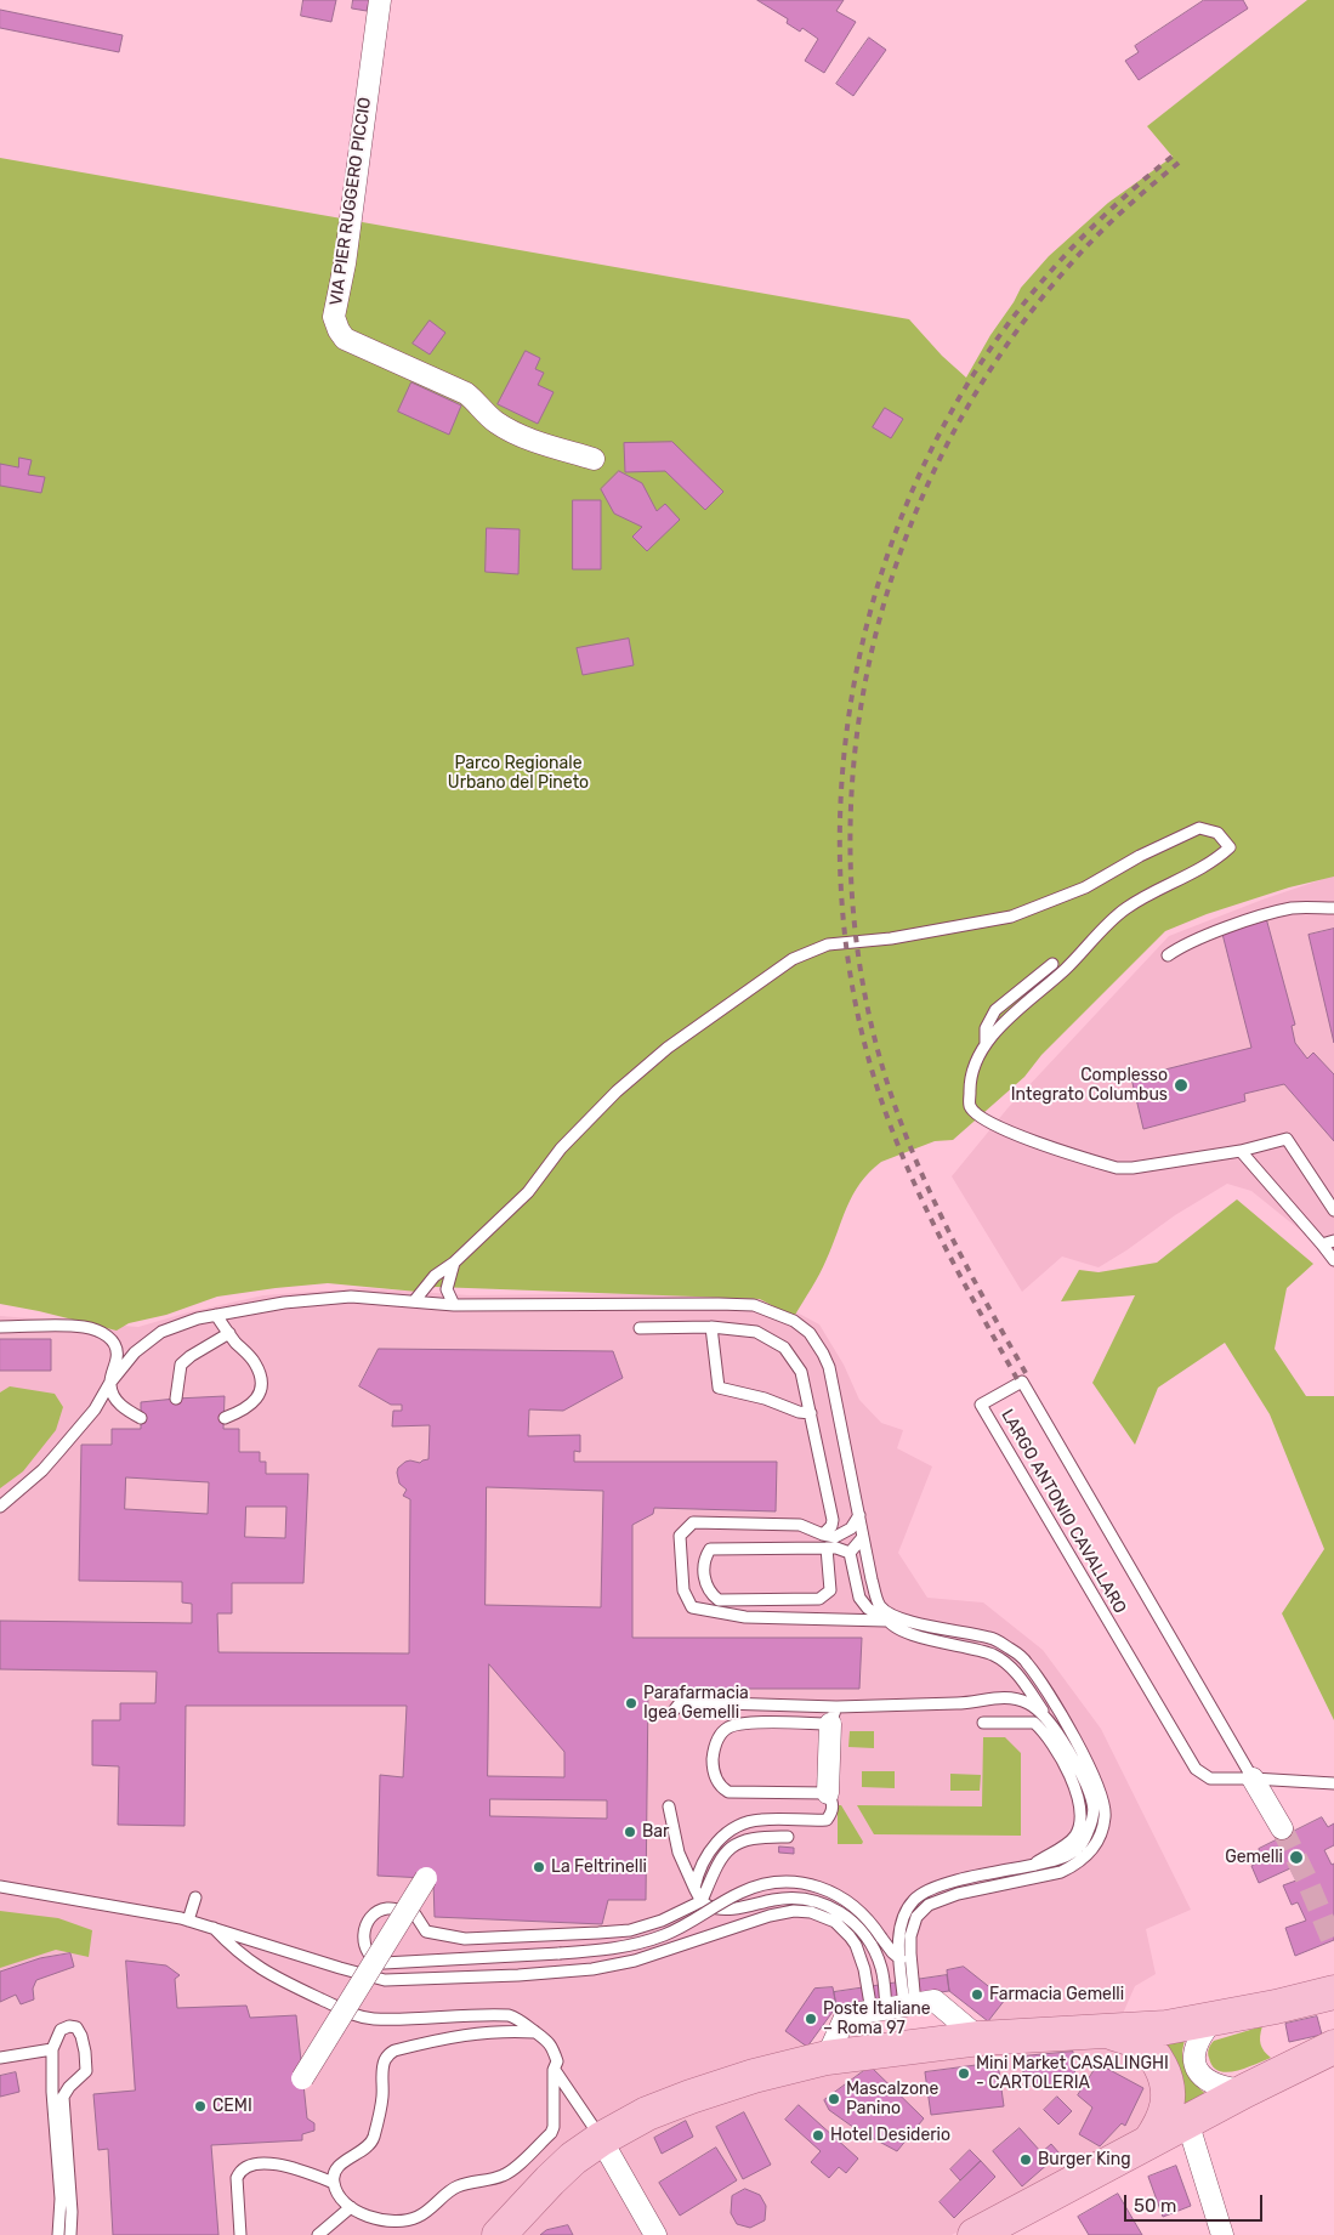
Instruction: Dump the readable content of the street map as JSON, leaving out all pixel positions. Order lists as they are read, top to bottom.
{
  "streets": {
    "street": ["VIA PIER RUGGERO PICCIO"],
    "lane": ["LARGO ANTONIO CAVALLARO"]
  },
  "parks": ["Parco Regionale Urbano del Pineto"],
  "places": [
    "Complesso Integrato Columbus",
    "Parafarmacia Igea Gemelli",
    "Bar",
    "Gemelli",
    "La Feltrinelli",
    "Farmacia Gemelli",
    "Poste Italiane – Roma 97",
    "Mini Market CASALINGHI - CARTOLERIA",
    "Mascalzone Panino",
    "CEMI",
    "Hotel Desiderio",
    "Burger King"
  ],
  "scale_bar": "50 m"
}
